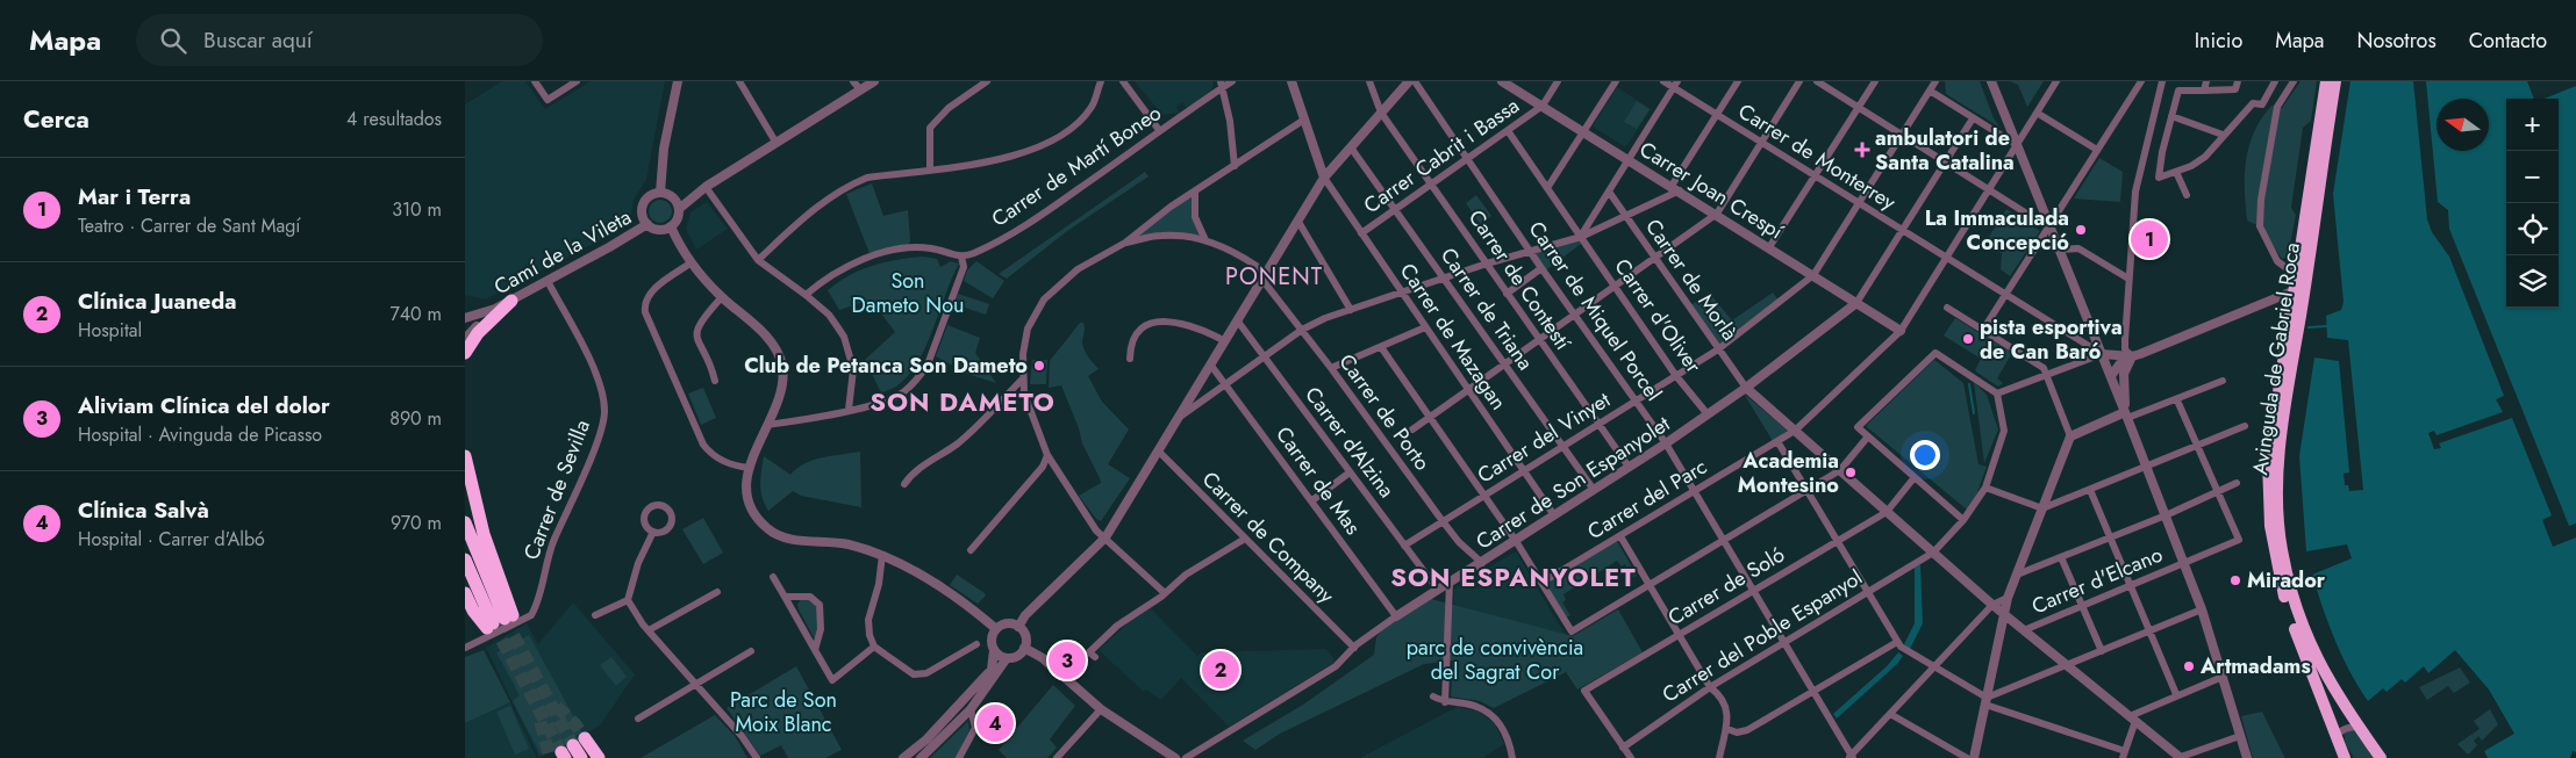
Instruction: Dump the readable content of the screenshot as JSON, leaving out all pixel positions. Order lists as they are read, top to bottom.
{
  "streets": {
    "highway": ["Avinguda de Gabriel Roca"],
    "street": [
      "Carrer Cabrit i Bassa",
      "Carrer de Monterrey",
      "Carrer de Martí Boneo",
      "Carrer Joan Crespí",
      "Camí de la Vileta",
      "Carrer de Contestí",
      "Carrer de Morlà",
      "Carrer de Triana",
      "Carrer de Miquel Porcel",
      "Carrer d'Oliver",
      "Carrer de Mazagan",
      "Carrer de Porto",
      "Carrer del Vinyet",
      "Carrer d'Alzina",
      "Carrer de Mas",
      "Carrer de Son Espanyolet",
      "Carrer de Sevilla",
      "Carrer del Parc",
      "Carrer de Company",
      "Carrer d'Elcano",
      "Carrer de Soló",
      "Carrer del Poble Espanyol"
    ]
  },
  "crossings": [
    ["Carrer Cabrit i Bassa", "Carrer Joan Crespí"],
    ["Carrer Cabrit i Bassa", "Carrer de Contestí"],
    ["Carrer Cabrit i Bassa", "Carrer de Triana"],
    ["Carrer Cabrit i Bassa", "Carrer de Miquel Porcel"],
    ["Carrer Cabrit i Bassa", "Carrer d'Oliver"],
    ["Carrer Cabrit i Bassa", "Carrer de Mazagan"],
    ["Carrer de Monterrey", "Carrer del Vinyet"],
    ["Carrer de Monterrey", "Carrer del Parc"],
    ["Carrer Joan Crespí", "Carrer del Vinyet"],
    ["Carrer Joan Crespí", "Carrer de Son Espanyolet"],
    ["Carrer Joan Crespí", "Carrer del Parc"],
    ["Camí de la Vileta", "Carrer de Sevilla"],
    ["Carrer de Contestí", "Carrer del Vinyet"],
    ["Carrer de Contestí", "Carrer de Son Espanyolet"],
    ["Carrer de Morlà", "Carrer del Vinyet"],
    ["Carrer de Morlà", "Carrer de Son Espanyolet"],
    ["Carrer de Triana", "Carrer del Vinyet"],
    ["Carrer de Triana", "Carrer de Son Espanyolet"],
    ["Carrer de Miquel Porcel", "Carrer del Vinyet"],
    ["Carrer de Miquel Porcel", "Carrer de Son Espanyolet"],
    ["Carrer de Miquel Porcel", "Carrer del Parc"],
    ["Carrer de Miquel Porcel", "Carrer de Soló"],
    ["Carrer de Miquel Porcel", "Carrer del Poble Espanyol"],
    ["Carrer d'Oliver", "Carrer del Vinyet"],
    ["Carrer d'Oliver", "Carrer de Son Espanyolet"],
    ["Carrer de Mazagan", "Carrer del Vinyet"],
    ["Carrer de Mazagan", "Carrer de Son Espanyolet"],
    ["Carrer de Porto", "Carrer del Vinyet"],
    ["Carrer de Porto", "Carrer de Son Espanyolet"],
    ["Carrer del Vinyet", "Carrer d'Alzina"],
    ["Carrer de Mas", "Carrer de Son Espanyolet"],
    ["Carrer de Son Espanyolet", "Carrer de Company"],
    ["Carrer del Parc", "Carrer del Poble Espanyol"],
    ["Carrer de Soló", "Carrer del Poble Espanyol"]
  ],
  "districts": ["PONENT", "SON DAMETO", "SON ESPANYOLET"],
  "parks": ["Son Dameto Nou", "parc de convivència del Sagrat Cor", "Parc de Son Moix Blanc"],
  "places": {
    "health": ["ambulatori de Santa Catalina"],
    "other": [
      "La Immaculada Concepció",
      "pista esportiva de Can Baró",
      "Club de Petanca Son Dameto",
      "Academia Montesino",
      "Mirador",
      "Artmadams"
    ]
  },
  "north": "left",
  "page": {
    "header": "Mapa",
    "search": "Buscar aquí",
    "nav": [
      "Inicio",
      "Mapa",
      "Nosotros",
      "Contacto"
    ],
    "heading": ["Cerca", "4 resultados"],
    "map_buttons": ["+", "−"],
    "list": [
      {
        "mark": "1",
        "name": "Mar i Terra",
        "note": "Teatro · Carrer de Sant Magí",
        "value": "310 m"
      },
      {
        "mark": "2",
        "name": "Clínica Juaneda",
        "note": "Hospital",
        "value": "740 m"
      },
      {
        "mark": "3",
        "name": "Aliviam Clínica del dolor",
        "note": "Hospital · Avinguda de Picasso",
        "value": "890 m"
      },
      {
        "mark": "4",
        "name": "Clínica Salvà",
        "note": "Hospital · Carrer d'Albó",
        "value": "970 m"
      }
    ],
    "pins": [
      "1",
      "3",
      "2",
      "4"
    ]
  }
}
